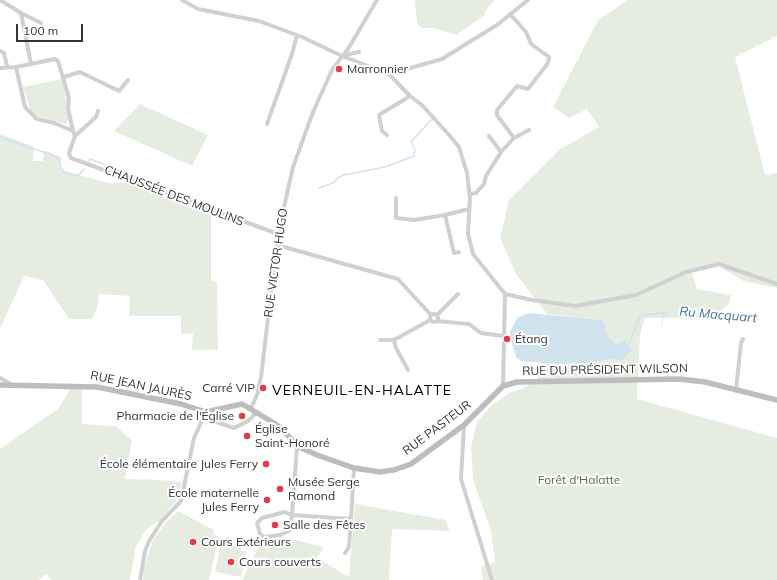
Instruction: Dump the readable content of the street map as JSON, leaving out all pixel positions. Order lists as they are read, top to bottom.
{
  "streets": {
    "street": [
      "CHAUSSÉE DES MOULINS",
      "RUE VICTOR HUGO",
      "RUE DU PRÉSIDENT WILSON",
      "RUE JEAN JAURÈS",
      "RUE PASTEUR"
    ]
  },
  "crossings": [
    ["CHAUSSÉE DES MOULINS", "RUE VICTOR HUGO"],
    ["RUE VICTOR HUGO", "RUE PASTEUR"],
    ["RUE DU PRÉSIDENT WILSON", "RUE PASTEUR"]
  ],
  "districts": ["VERNEUIL-EN-HALATTE"],
  "water": ["Ru Macquart"],
  "parks": ["Forêt d'Halatte"],
  "places": [
    "Marronnier",
    "Étang",
    "Carré VIP",
    "Pharmacie de l'Église",
    "Église Saint-Honoré",
    "École élémentaire Jules Ferry",
    "Musée Serge Ramond",
    "École maternelle Jules Ferry",
    "Salle des Fêtes",
    "Cours Extérieurs",
    "Cours couverts"
  ],
  "scale_bar": "100 m"
}
